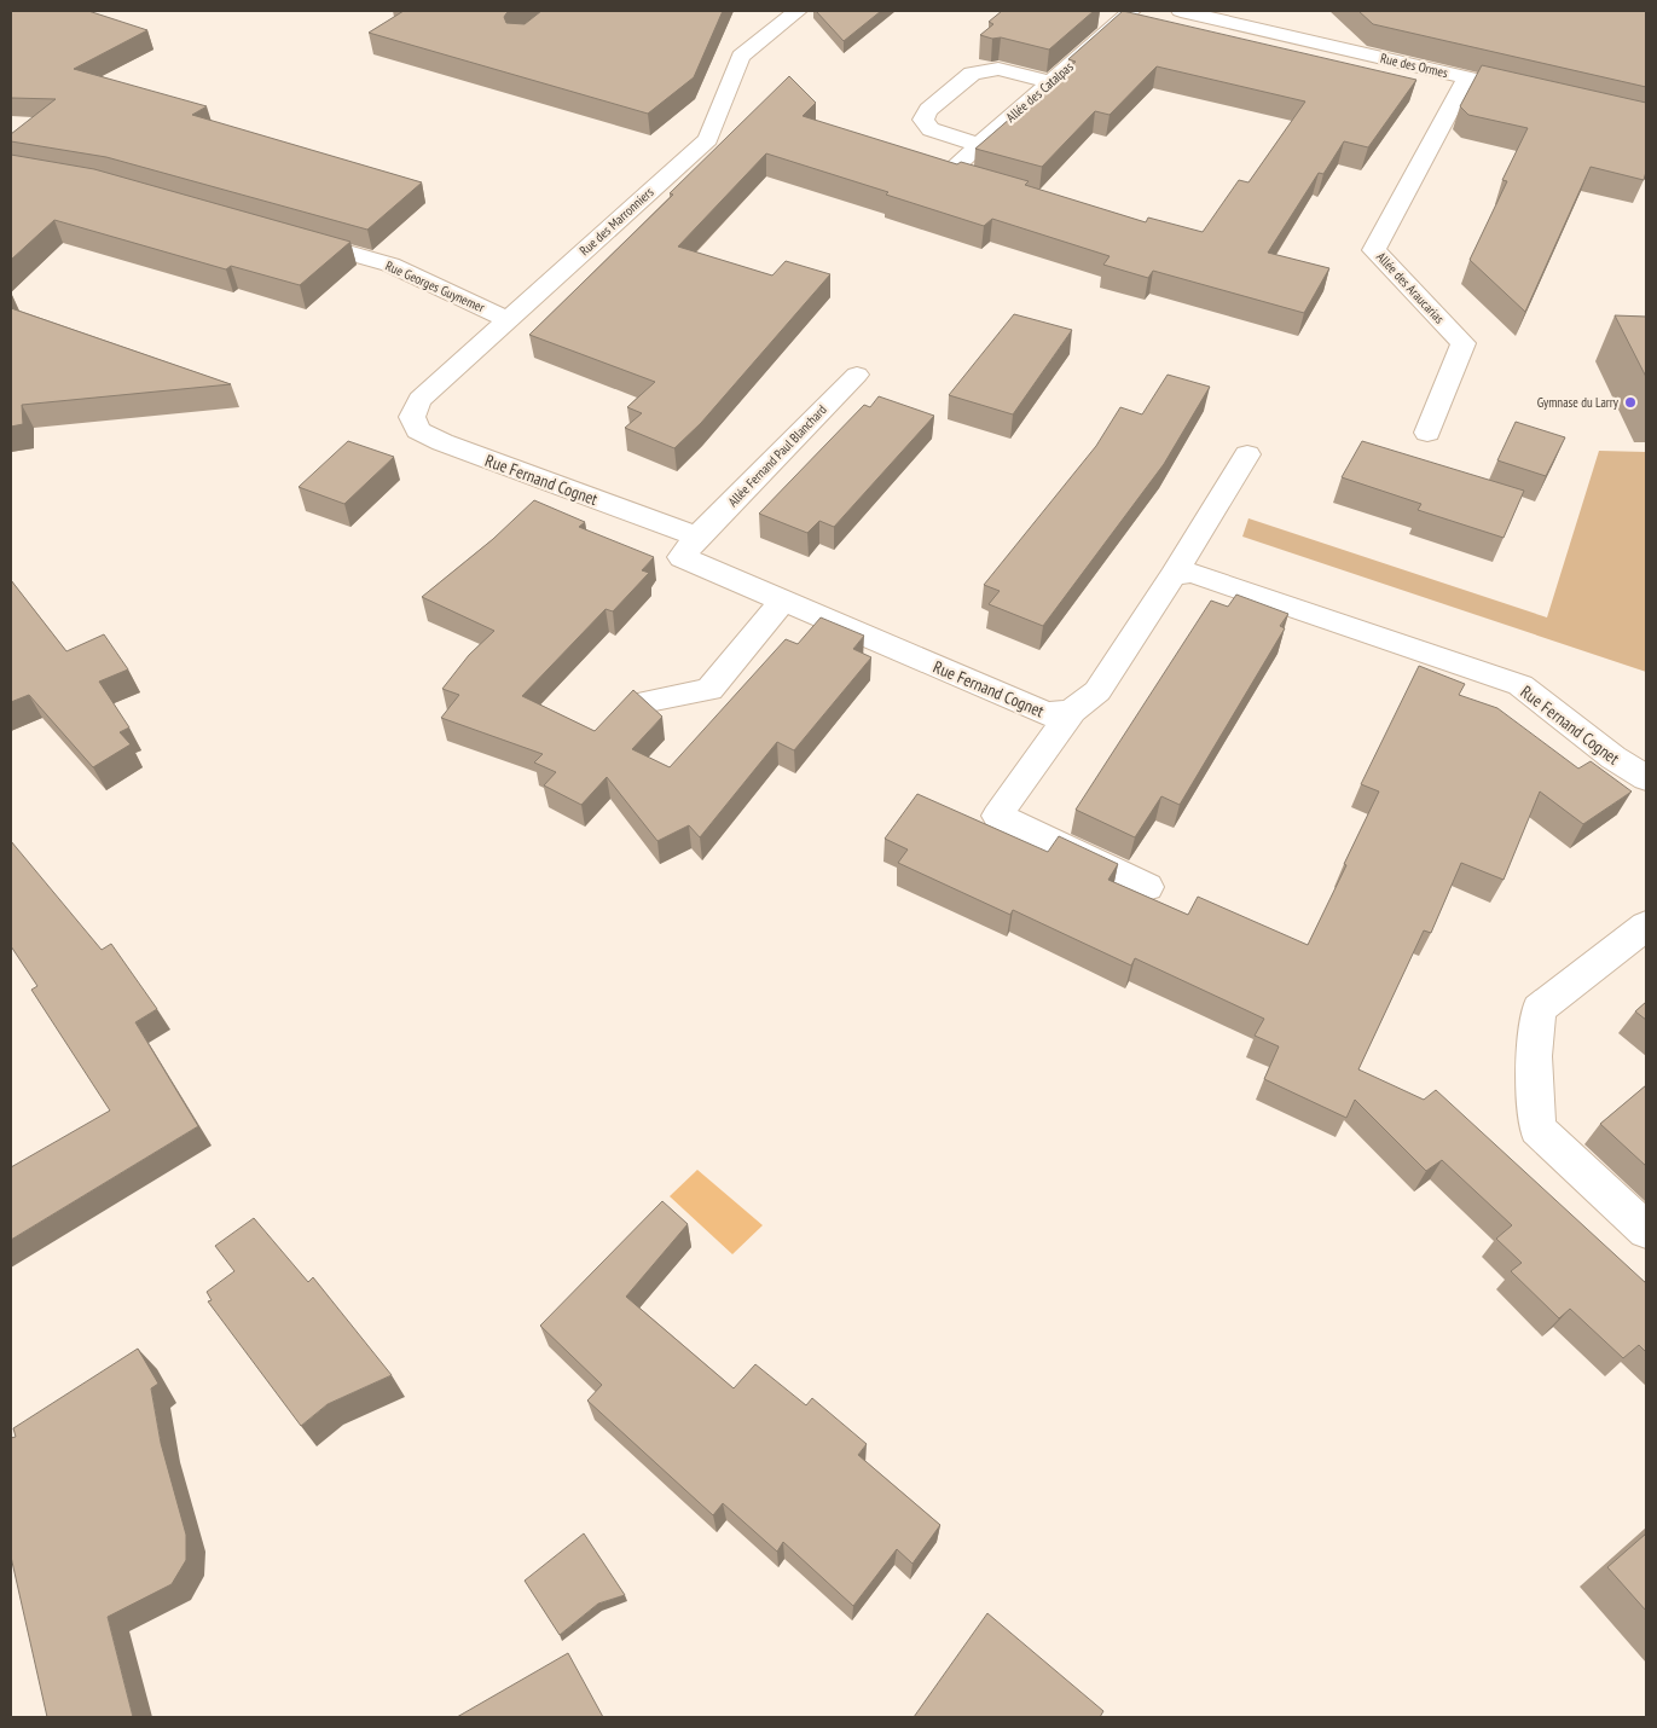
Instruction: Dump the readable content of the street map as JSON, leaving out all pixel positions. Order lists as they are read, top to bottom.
{
  "streets": {
    "street": [
      "Rue des Ormes",
      "Allée des Catalpas",
      "Rue des Marronniers",
      "Rue Georges Guynemer",
      "Allée des Araucarias",
      "Allée Fernand Paul Blanchard",
      "Rue Fernand Cognet"
    ]
  },
  "crossings": [
    ["Rue des Ormes", "Allée des Araucarias"],
    ["Rue des Marronniers", "Rue Georges Guynemer"],
    ["Rue des Marronniers", "Rue Fernand Cognet"],
    ["Allée Fernand Paul Blanchard", "Rue Fernand Cognet"]
  ],
  "places": ["Gymnase du Larry"]
}
